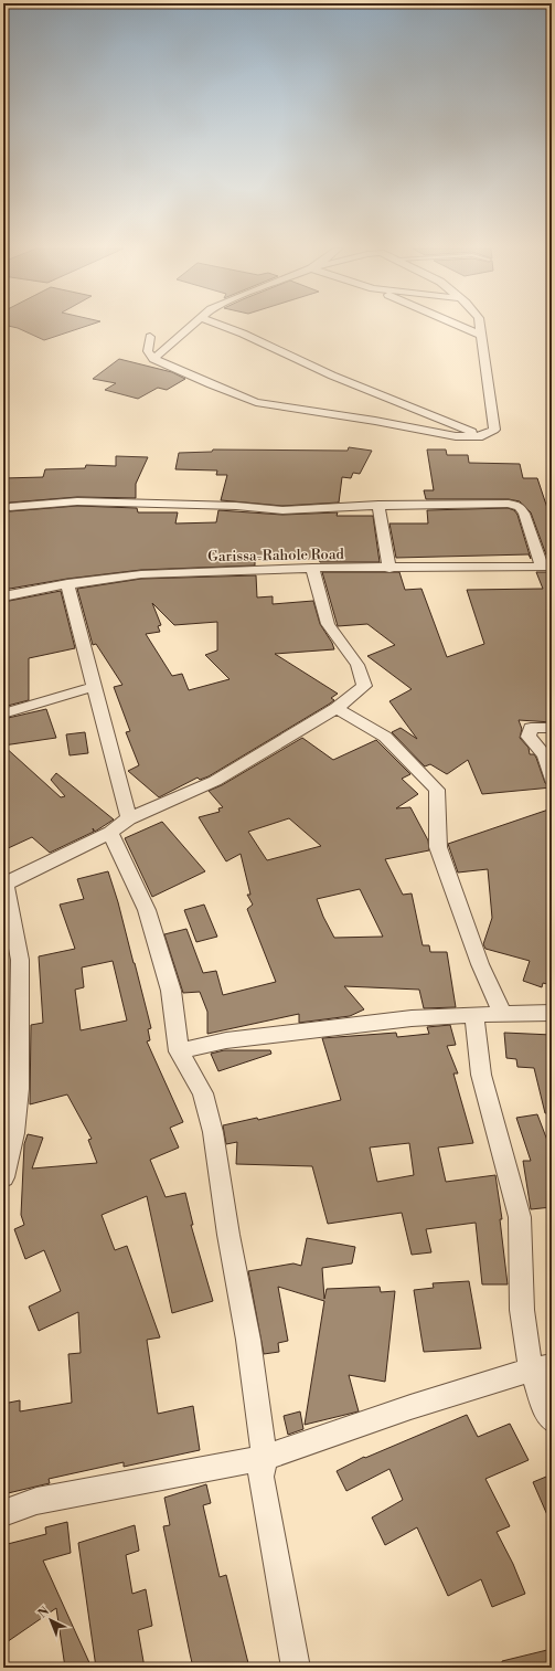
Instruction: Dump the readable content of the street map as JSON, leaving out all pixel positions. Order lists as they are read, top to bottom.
{
  "streets": {
    "street": ["Garissa-Rahole Road"]
  },
  "north": "top left"
}
